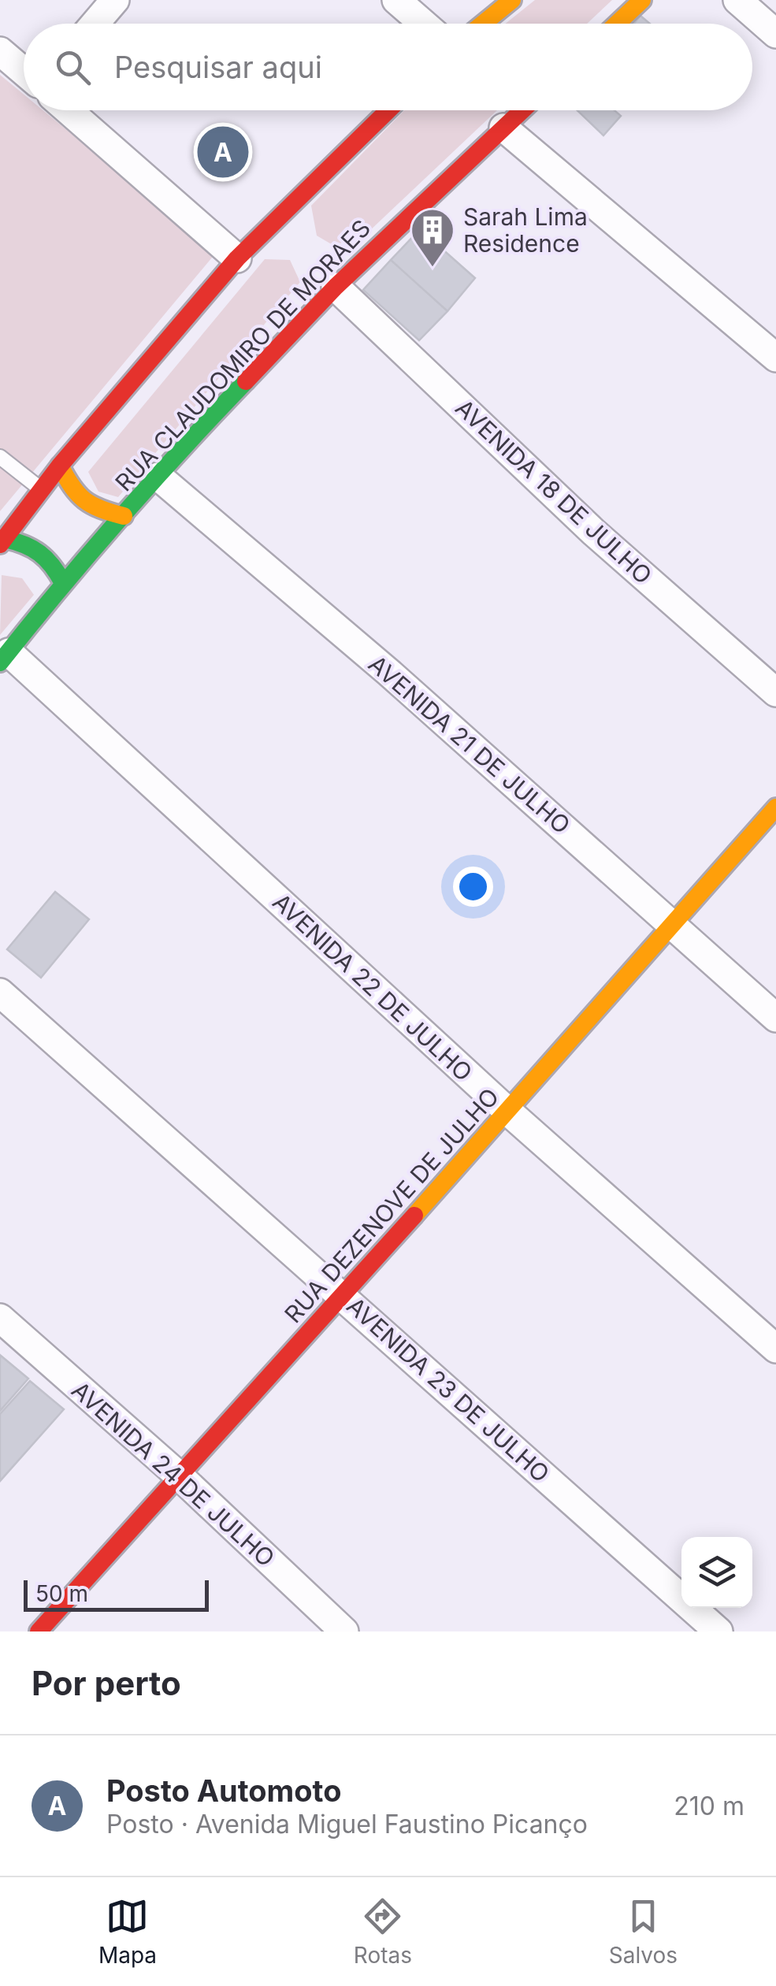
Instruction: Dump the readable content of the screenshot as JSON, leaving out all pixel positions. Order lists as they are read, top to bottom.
{
  "streets": {
    "main road": ["RUA CLAUDOMIRO DE MORAES", "RUA DEZENOVE DE JULHO"],
    "street": [
      "AVENIDA 18 DE JULHO",
      "AVENIDA 21 DE JULHO",
      "AVENIDA 22 DE JULHO",
      "AVENIDA 23 DE JULHO",
      "AVENIDA 24 DE JULHO"
    ]
  },
  "crossings": [
    ["RUA CLAUDOMIRO DE MORAES", "AVENIDA 18 DE JULHO"],
    ["RUA CLAUDOMIRO DE MORAES", "AVENIDA 21 DE JULHO"],
    ["RUA CLAUDOMIRO DE MORAES", "AVENIDA 22 DE JULHO"],
    ["AVENIDA 21 DE JULHO", "RUA DEZENOVE DE JULHO"],
    ["AVENIDA 22 DE JULHO", "RUA DEZENOVE DE JULHO"],
    ["RUA DEZENOVE DE JULHO", "AVENIDA 23 DE JULHO"],
    ["RUA DEZENOVE DE JULHO", "AVENIDA 24 DE JULHO"]
  ],
  "places": {
    "building": ["Sarah Lima Residence"]
  },
  "scale_bar": "50 m",
  "page": {
    "search": "Pesquisar aqui",
    "pins": "A",
    "scale": "50 m",
    "heading": "Por perto",
    "list": [
      {
        "mark": "A",
        "name": "Posto Automoto",
        "note": "Posto · Avenida Miguel Faustino Picanço",
        "value": "210 m"
      }
    ],
    "nav": ["Mapa", "Rotas", "Salvos"]
  }
}
